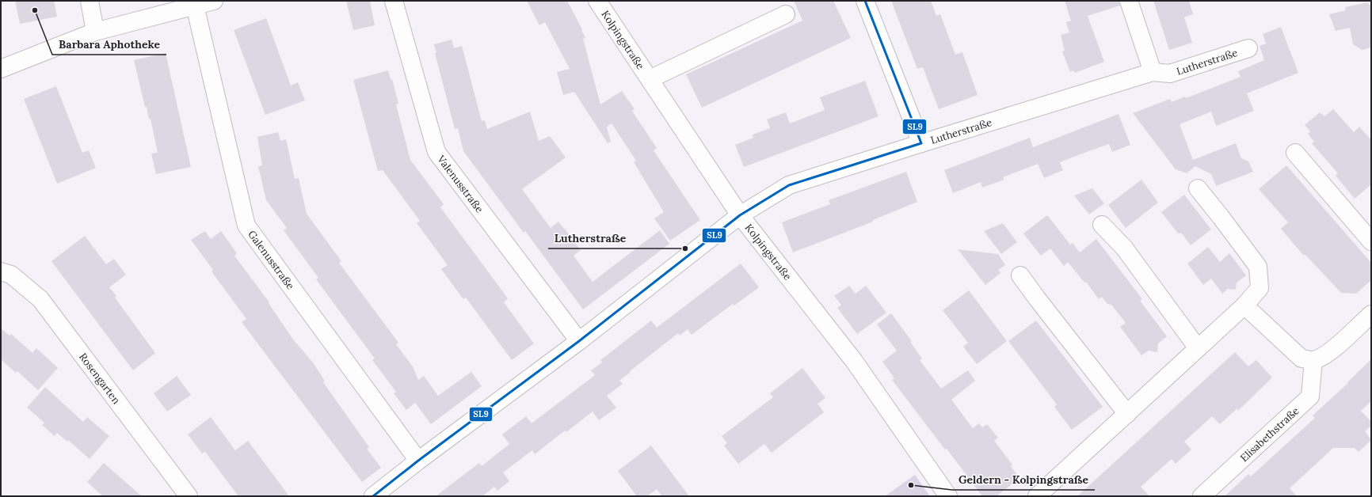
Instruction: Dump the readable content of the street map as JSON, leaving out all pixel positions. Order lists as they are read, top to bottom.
{
  "streets": {
    "street": [
      "Kolpingstraße",
      "Lutherstraße",
      "Valenusstraße",
      "Galenusstraße",
      "Rosengarten",
      "Elisabethstraße"
    ]
  },
  "crossings": [
    ["Kolpingstraße", "Lutherstraße"],
    ["Lutherstraße", "Valenusstraße"],
    ["Lutherstraße", "Galenusstraße"]
  ],
  "places": ["Barbara Aphotheke", "Lutherstraße", "Geldern - Kolpingstraße"],
  "lines": ["transit line SL9"]
}
